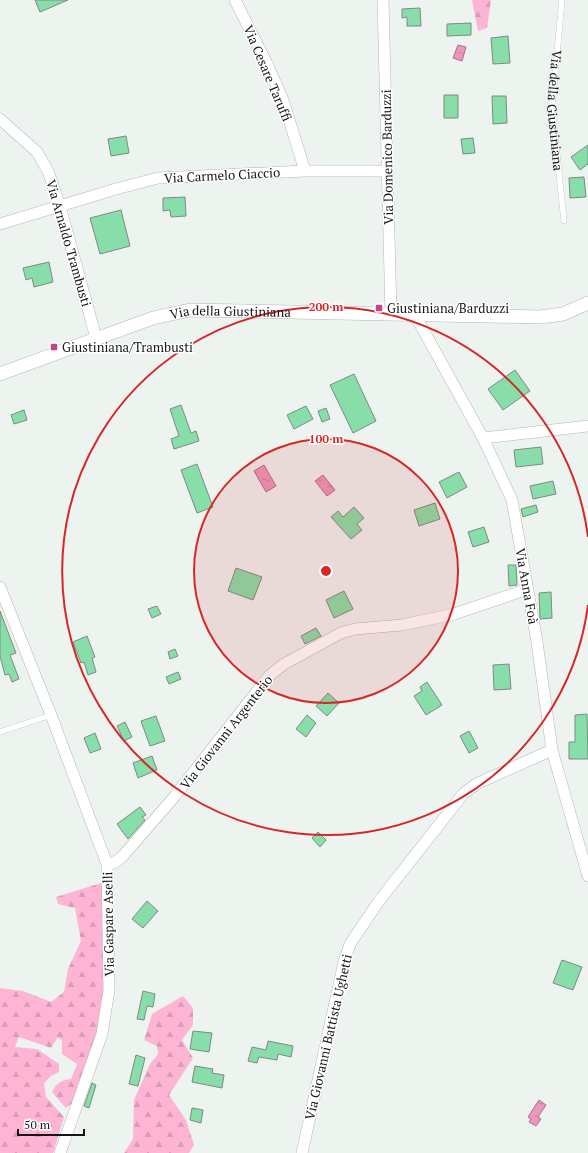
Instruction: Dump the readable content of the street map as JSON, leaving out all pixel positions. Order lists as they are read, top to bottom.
{
  "streets": {
    "street": [
      "Via Cesare Taruffi",
      "Via della Giustiniana",
      "Via Domenico Barduzzi",
      "Via Carmelo Ciaccio",
      "Via Arnaldo Trambusti",
      "Via Anna Foà",
      "Via Giovanni Argenterio",
      "Via Gaspare Aselli",
      "Via Giovanni Battista Ughetti"
    ]
  },
  "crossings": [
    ["Via Cesare Taruffi", "Via Carmelo Ciaccio"],
    ["Via della Giustiniana", "Via Domenico Barduzzi"],
    ["Via della Giustiniana", "Via Arnaldo Trambusti"],
    ["Via della Giustiniana", "Via Anna Foà"],
    ["Via Domenico Barduzzi", "Via Carmelo Ciaccio"],
    ["Via Carmelo Ciaccio", "Via Arnaldo Trambusti"],
    ["Via Anna Foà", "Via Giovanni Argenterio"],
    ["Via Anna Foà", "Via Giovanni Battista Ughetti"],
    ["Via Giovanni Argenterio", "Via Gaspare Aselli"]
  ],
  "places": {
    "transit": ["Giustiniana/Barduzzi", "Giustiniana/Trambusti"]
  },
  "scale_bar": "50 m",
  "rings": ["200 m", "100 m"]
}
